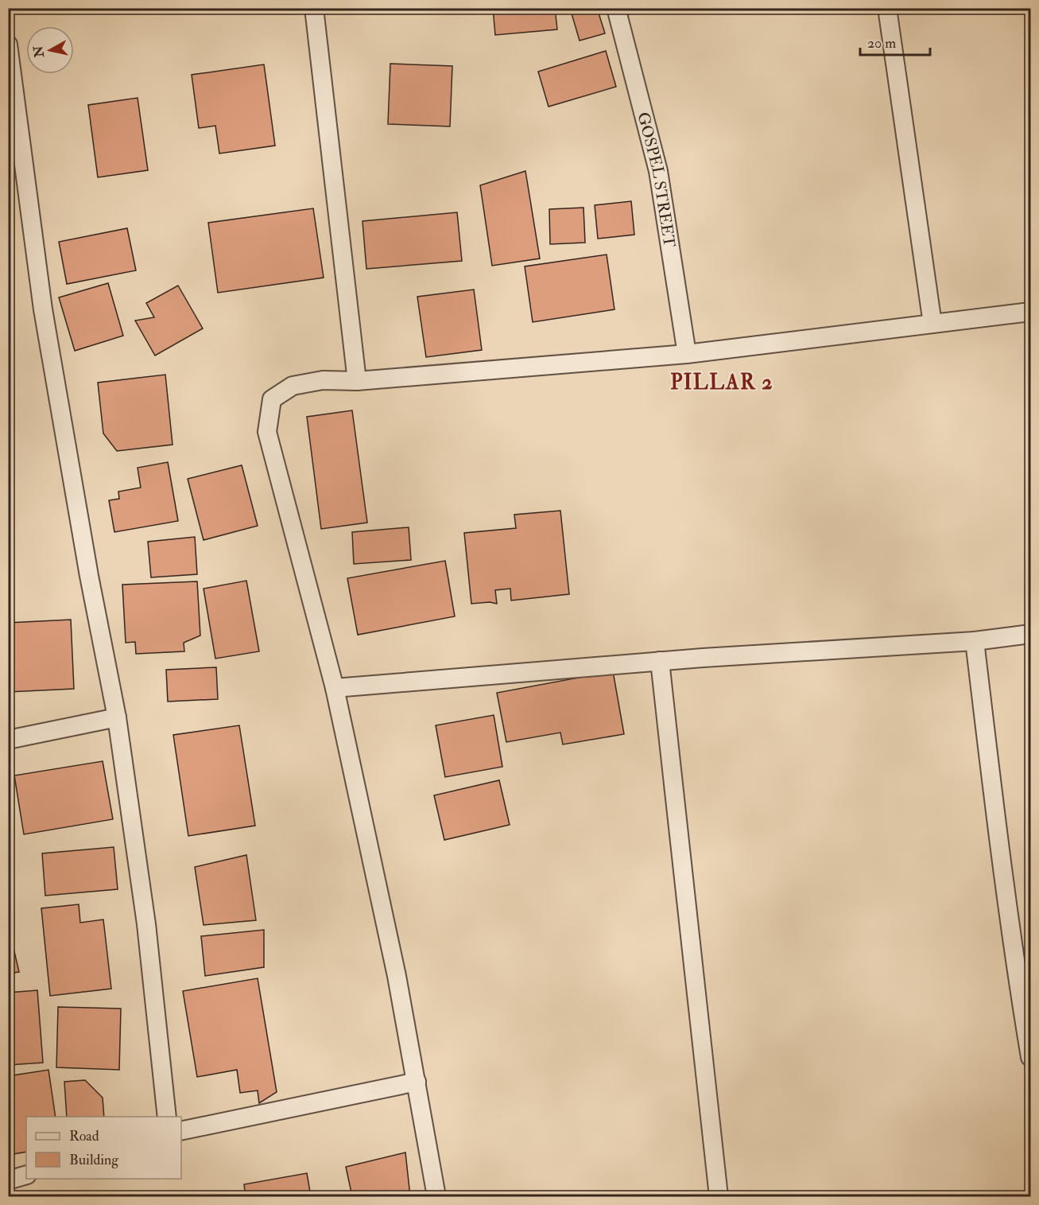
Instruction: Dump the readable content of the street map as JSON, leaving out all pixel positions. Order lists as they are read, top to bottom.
{
  "streets": {
    "street": ["GOSPEL STREET"]
  },
  "districts": ["PILLAR 2"],
  "legend": ["Road", "Building"],
  "scale_bar": "20 m",
  "north": "left"
}
